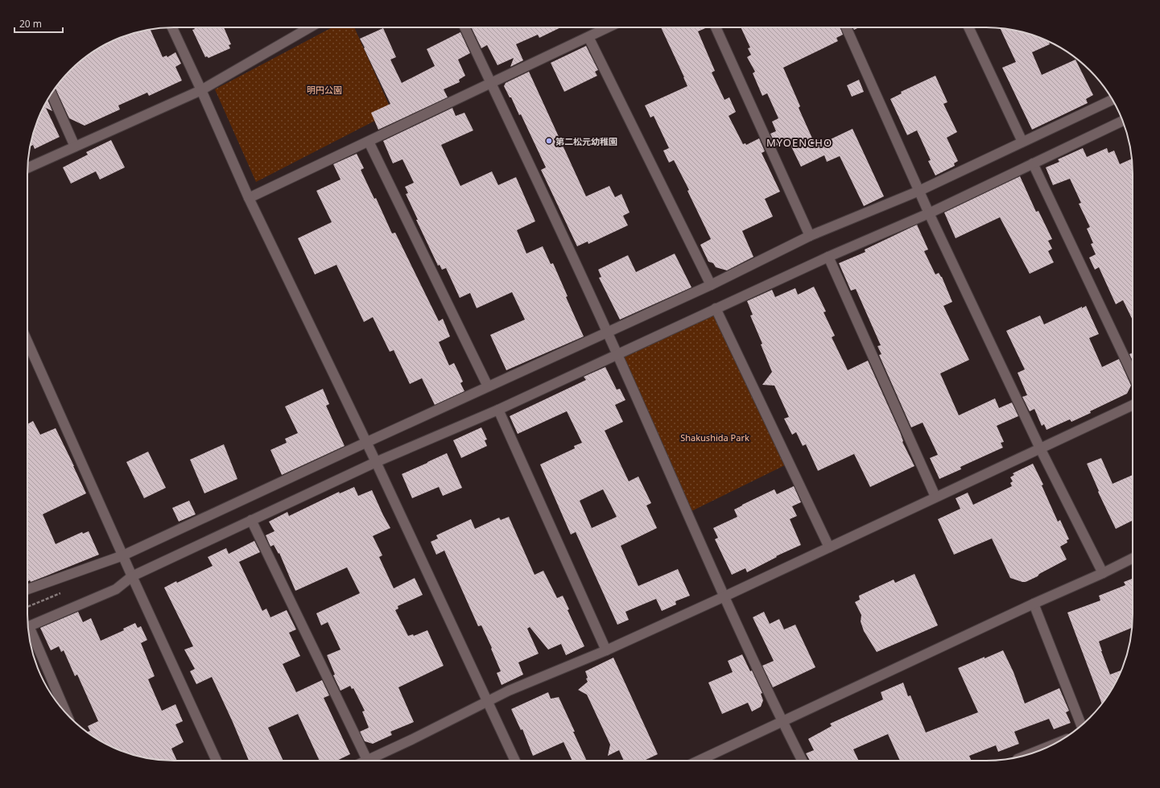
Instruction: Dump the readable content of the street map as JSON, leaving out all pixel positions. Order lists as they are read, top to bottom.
{
  "districts": ["MYOENCHO"],
  "parks": ["明円公園", "Shakushida Park"],
  "places": ["第二松元幼稚園"],
  "scale_bar": "20 m"
}
